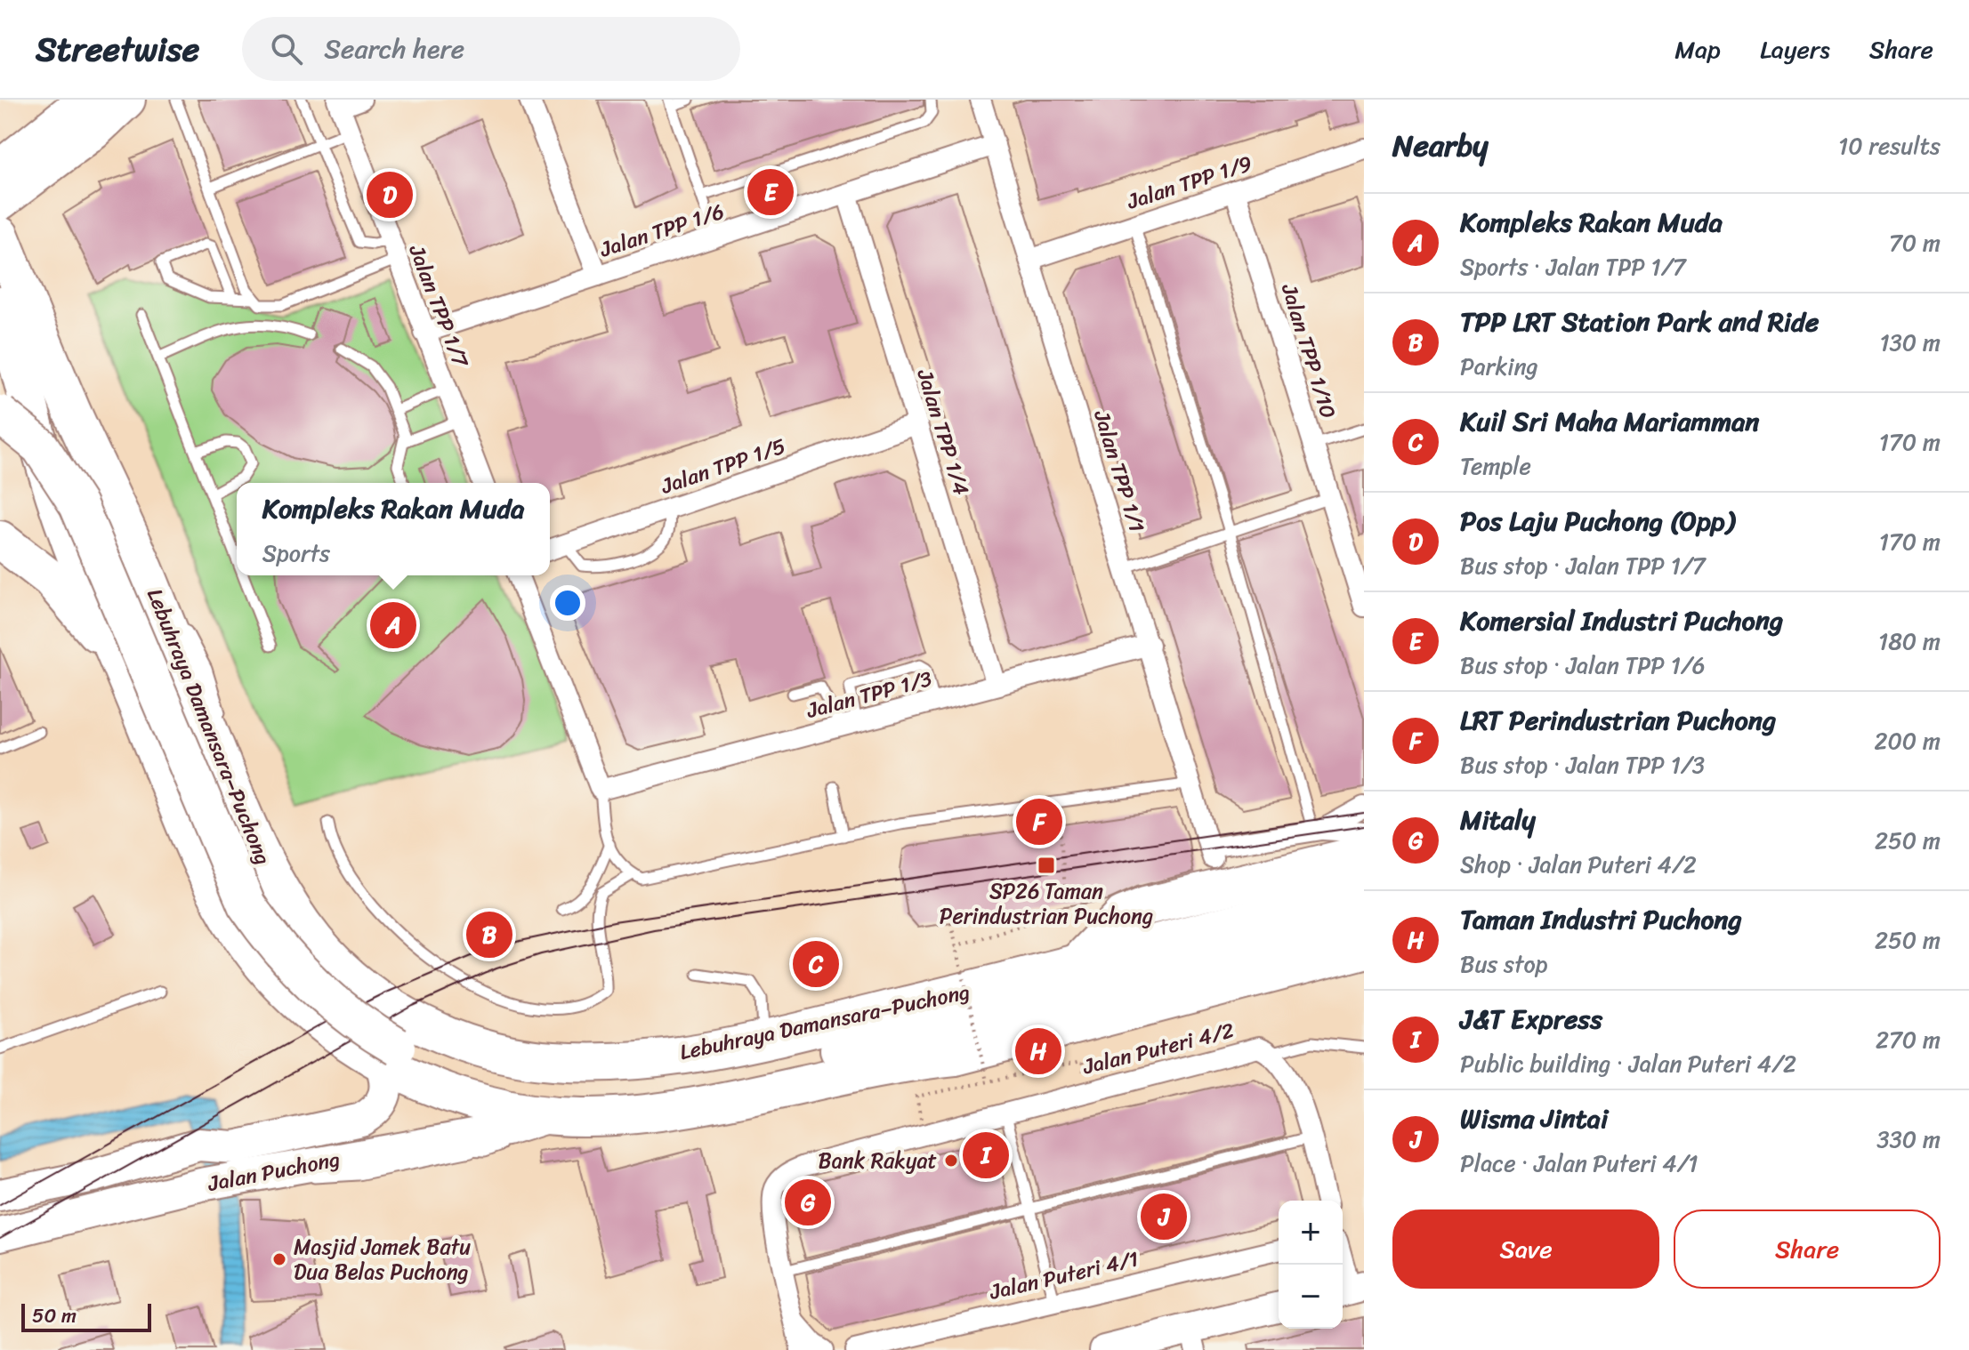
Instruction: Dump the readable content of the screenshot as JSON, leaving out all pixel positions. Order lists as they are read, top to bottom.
{
  "streets": {
    "highway": ["Lebuhraya Damansara–Puchong"],
    "main road": ["Jalan Puchong"],
    "street": [
      "Jalan TPP 1/9",
      "Jalan TPP 1/6",
      "Jalan TPP 1/7",
      "Jalan TPP 1/10",
      "Jalan TPP 1/4",
      "Jalan TPP 1/5",
      "Jalan TPP 1/1",
      "Jalan TPP 1/3",
      "Jalan Puteri 4/2",
      "Jalan Puteri 4/1"
    ]
  },
  "crossings": [
    ["Jalan TPP 1/9", "Jalan TPP 1/10"],
    ["Jalan TPP 1/9", "Jalan TPP 1/1"],
    ["Jalan TPP 1/6", "Jalan TPP 1/7"],
    ["Jalan TPP 1/6", "Jalan TPP 1/4"],
    ["Jalan TPP 1/6", "Jalan TPP 1/1"],
    ["Jalan TPP 1/4", "Jalan TPP 1/5"],
    ["Jalan TPP 1/4", "Jalan TPP 1/3"],
    ["Jalan TPP 1/1", "Jalan TPP 1/3"],
    ["Lebuhraya Damansara–Puchong", "Jalan Puchong"]
  ],
  "places": {
    "transit": ["SP26 Taman Perindustrian Puchong"],
    "other": ["Bank Rakyat", "Masjid Jamek Batu Dua Belas Puchong"]
  },
  "scale_bar": "50 m",
  "page": {
    "header": "Streetwise",
    "search": "Search here",
    "nav": ["Map", "Layers", "Share"],
    "heading": ["Nearby", "10 results"],
    "pins": [
      "E",
      "D",
      "A",
      "F",
      "B",
      "C",
      "H",
      "I",
      "G",
      "J"
    ],
    "list": [
      {
        "mark": "A",
        "name": "Kompleks Rakan Muda",
        "note": "Sports · Jalan TPP 1/7",
        "value": "70 m"
      },
      {
        "mark": "B",
        "name": "TPP LRT Station Park and Ride",
        "note": "Parking",
        "value": "130 m"
      },
      {
        "mark": "C",
        "name": "Kuil Sri Maha Mariamman",
        "note": "Temple",
        "value": "170 m"
      },
      {
        "mark": "D",
        "name": "Pos Laju Puchong (Opp)",
        "note": "Bus stop · Jalan TPP 1/7",
        "value": "170 m"
      },
      {
        "mark": "E",
        "name": "Komersial Industri Puchong",
        "note": "Bus stop · Jalan TPP 1/6",
        "value": "180 m"
      },
      {
        "mark": "F",
        "name": "LRT Perindustrian Puchong",
        "note": "Bus stop · Jalan TPP 1/3",
        "value": "200 m"
      },
      {
        "mark": "G",
        "name": "Mitaly",
        "note": "Shop · Jalan Puteri 4/2",
        "value": "250 m"
      },
      {
        "mark": "H",
        "name": "Taman Industri Puchong",
        "note": "Bus stop",
        "value": "250 m"
      },
      {
        "mark": "I",
        "name": "J&T Express",
        "note": "Public building · Jalan Puteri 4/2",
        "value": "270 m"
      },
      {
        "mark": "J",
        "name": "Wisma Jintai",
        "note": "Place · Jalan Puteri 4/1",
        "value": "330 m"
      }
    ],
    "popup": ["Kompleks Rakan Muda", "Sports"],
    "buttons": ["Save", "Share"],
    "map_buttons": ["+", "−"],
    "scale": "50 m"
  }
}
